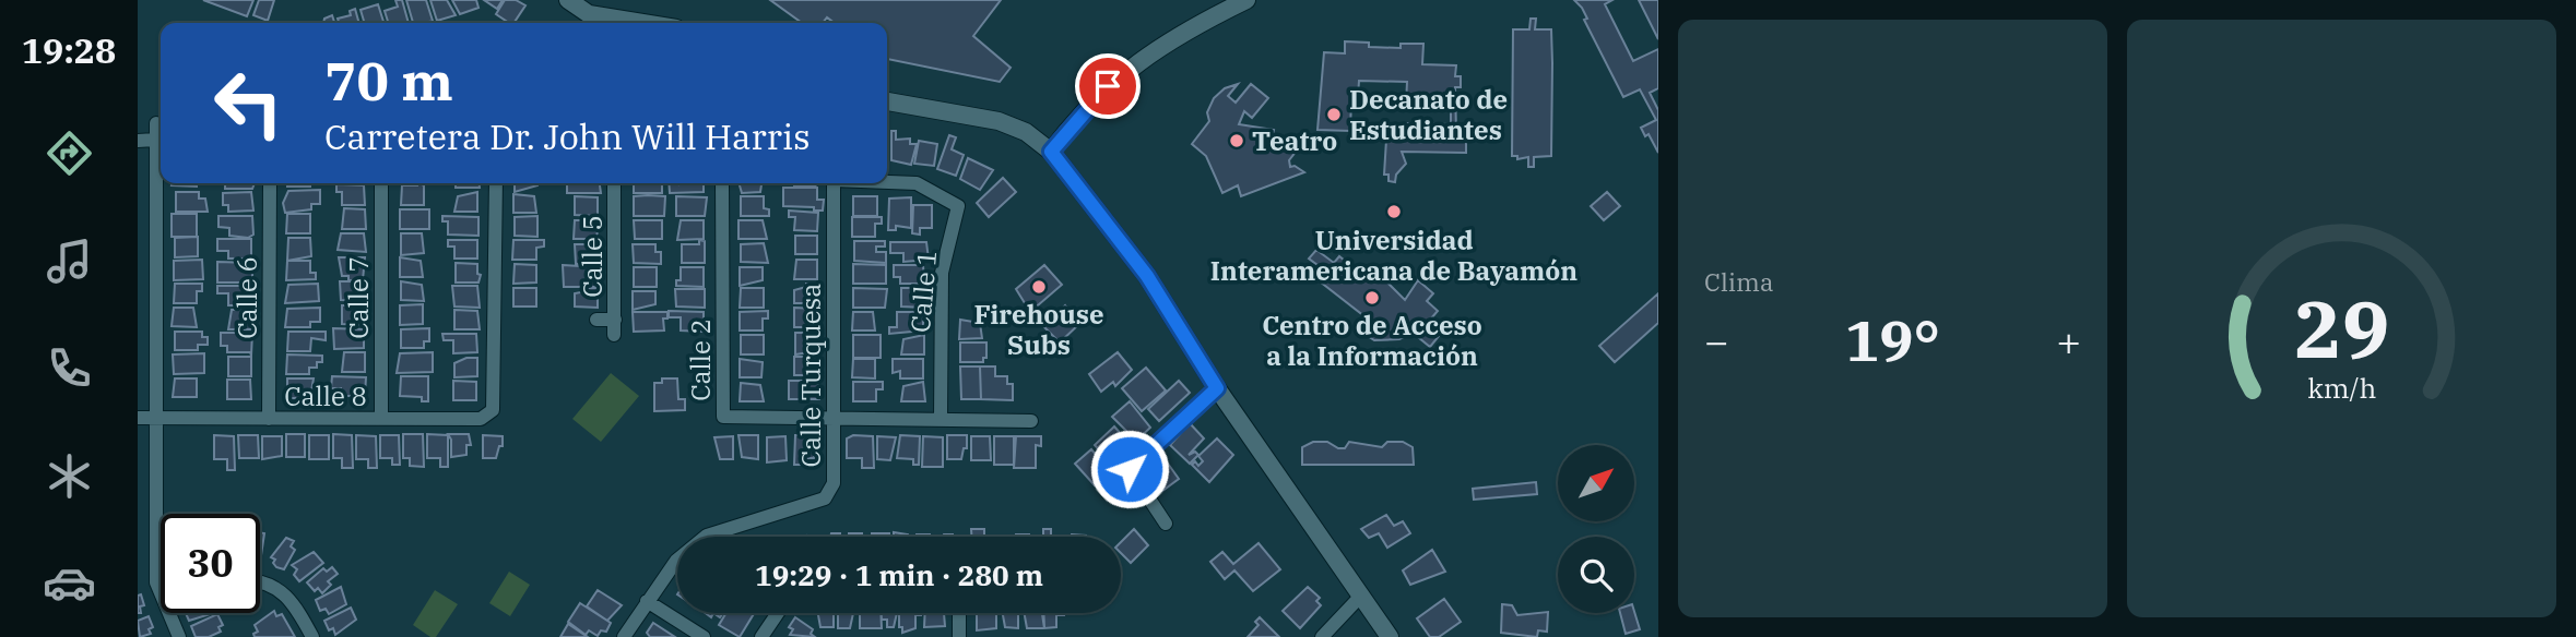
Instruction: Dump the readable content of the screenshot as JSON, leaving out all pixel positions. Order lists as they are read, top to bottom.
{
  "streets": {
    "street": [
      "Calle 5",
      "Calle 1",
      "Calle 6",
      "Calle 7",
      "Calle 2",
      "Calle Turquesa",
      "Calle 8"
    ]
  },
  "crossings": [
    ["Calle 1", "Calle 2"],
    ["Calle 6", "Calle 8"],
    ["Calle 7", "Calle 8"],
    ["Calle 2", "Calle Turquesa"]
  ],
  "places": [
    "Decanato de Estudiantes",
    "Teatro",
    "Universidad Interamericana de Bayamón",
    "Firehouse Subs",
    "Centro de Acceso a la Información"
  ],
  "north": "top right",
  "page": {
    "tabs": "19:28",
    "tile": "Clima",
    "turn": ["70 m", "Carretera Dr. John Will Harris"],
    "heat": ["−", "19°", "+"],
    "limit": "30",
    "trip": "19:29 · 1 min · 280 m",
    "gauge": ["29", "km/h"]
  }
}
